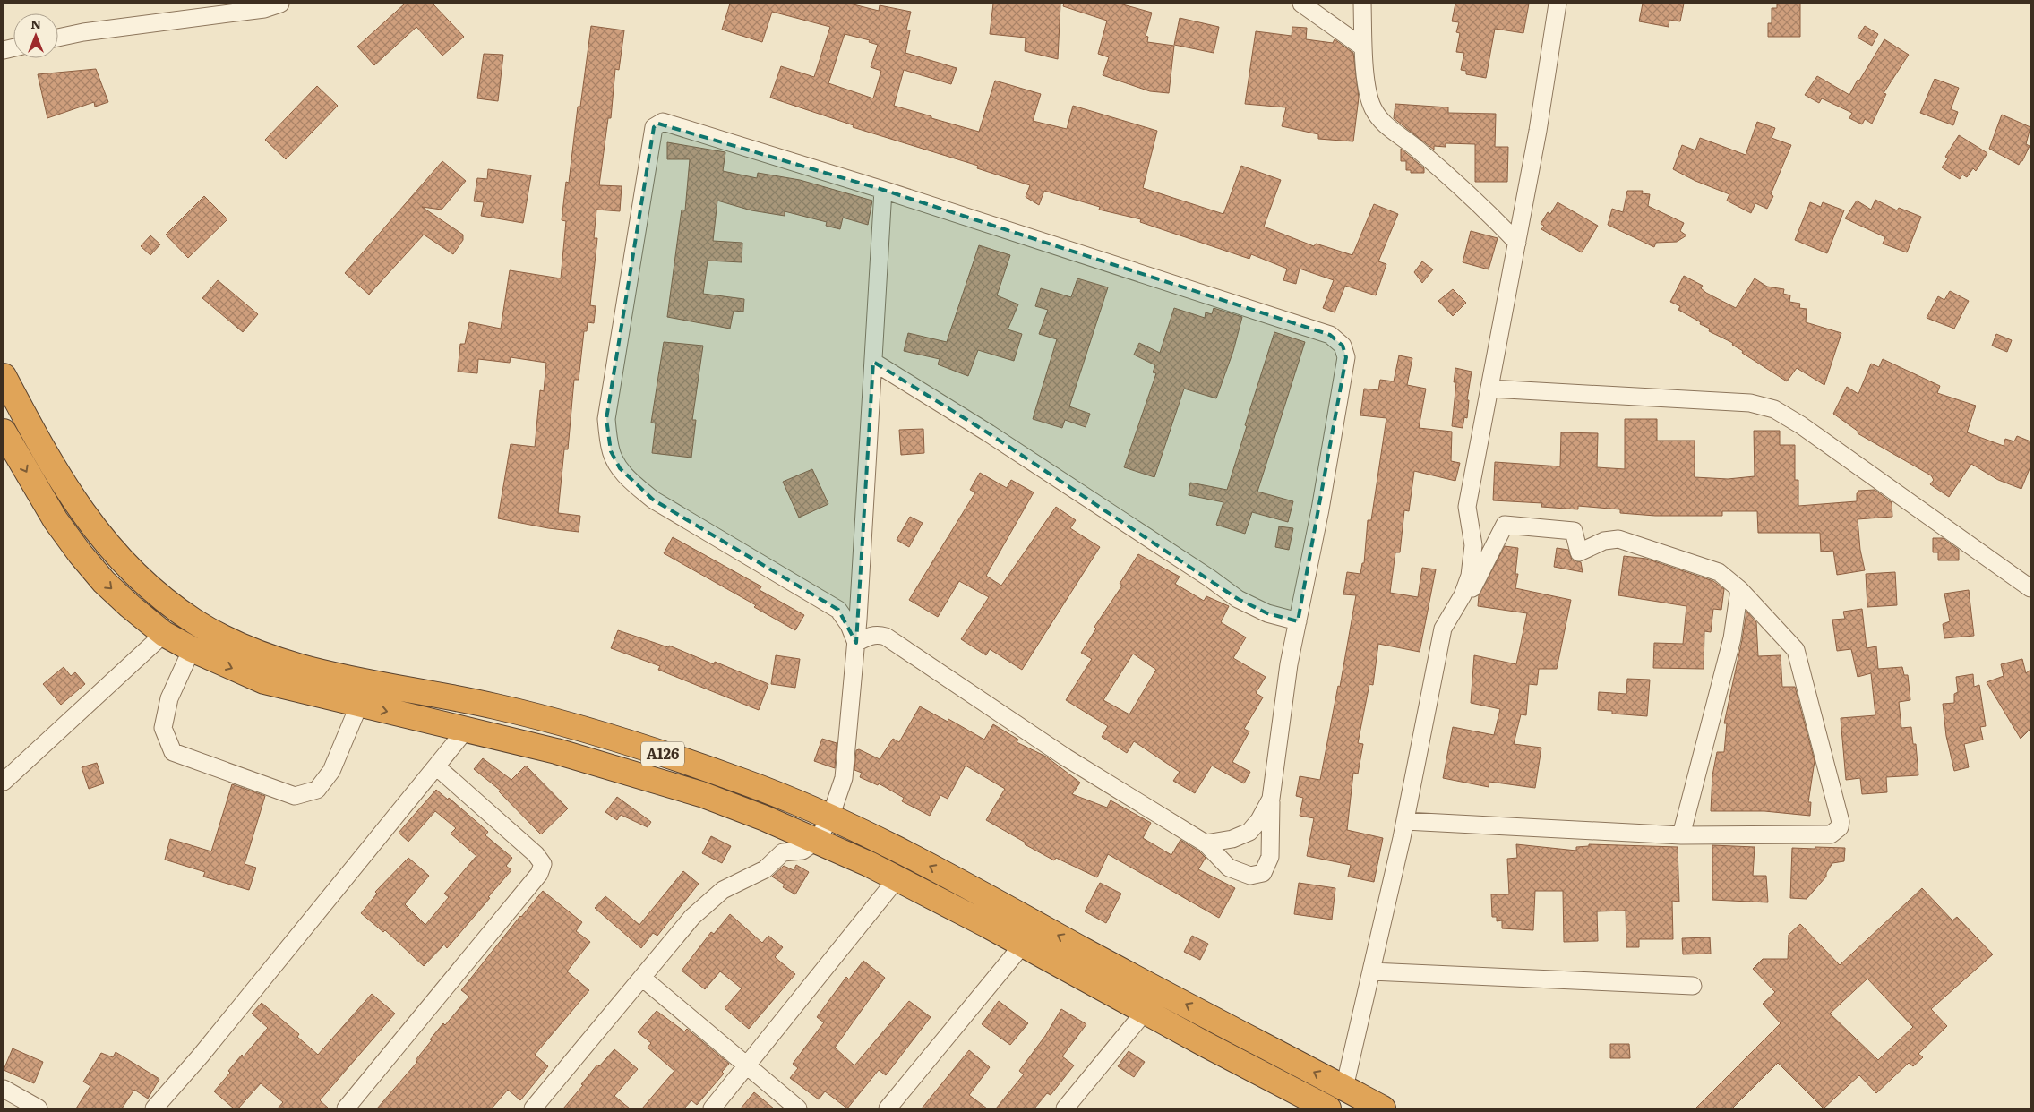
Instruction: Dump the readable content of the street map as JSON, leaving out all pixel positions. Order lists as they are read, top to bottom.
{
  "streets": {
    "highway": ["A126"]
  },
  "north": "top"
}
